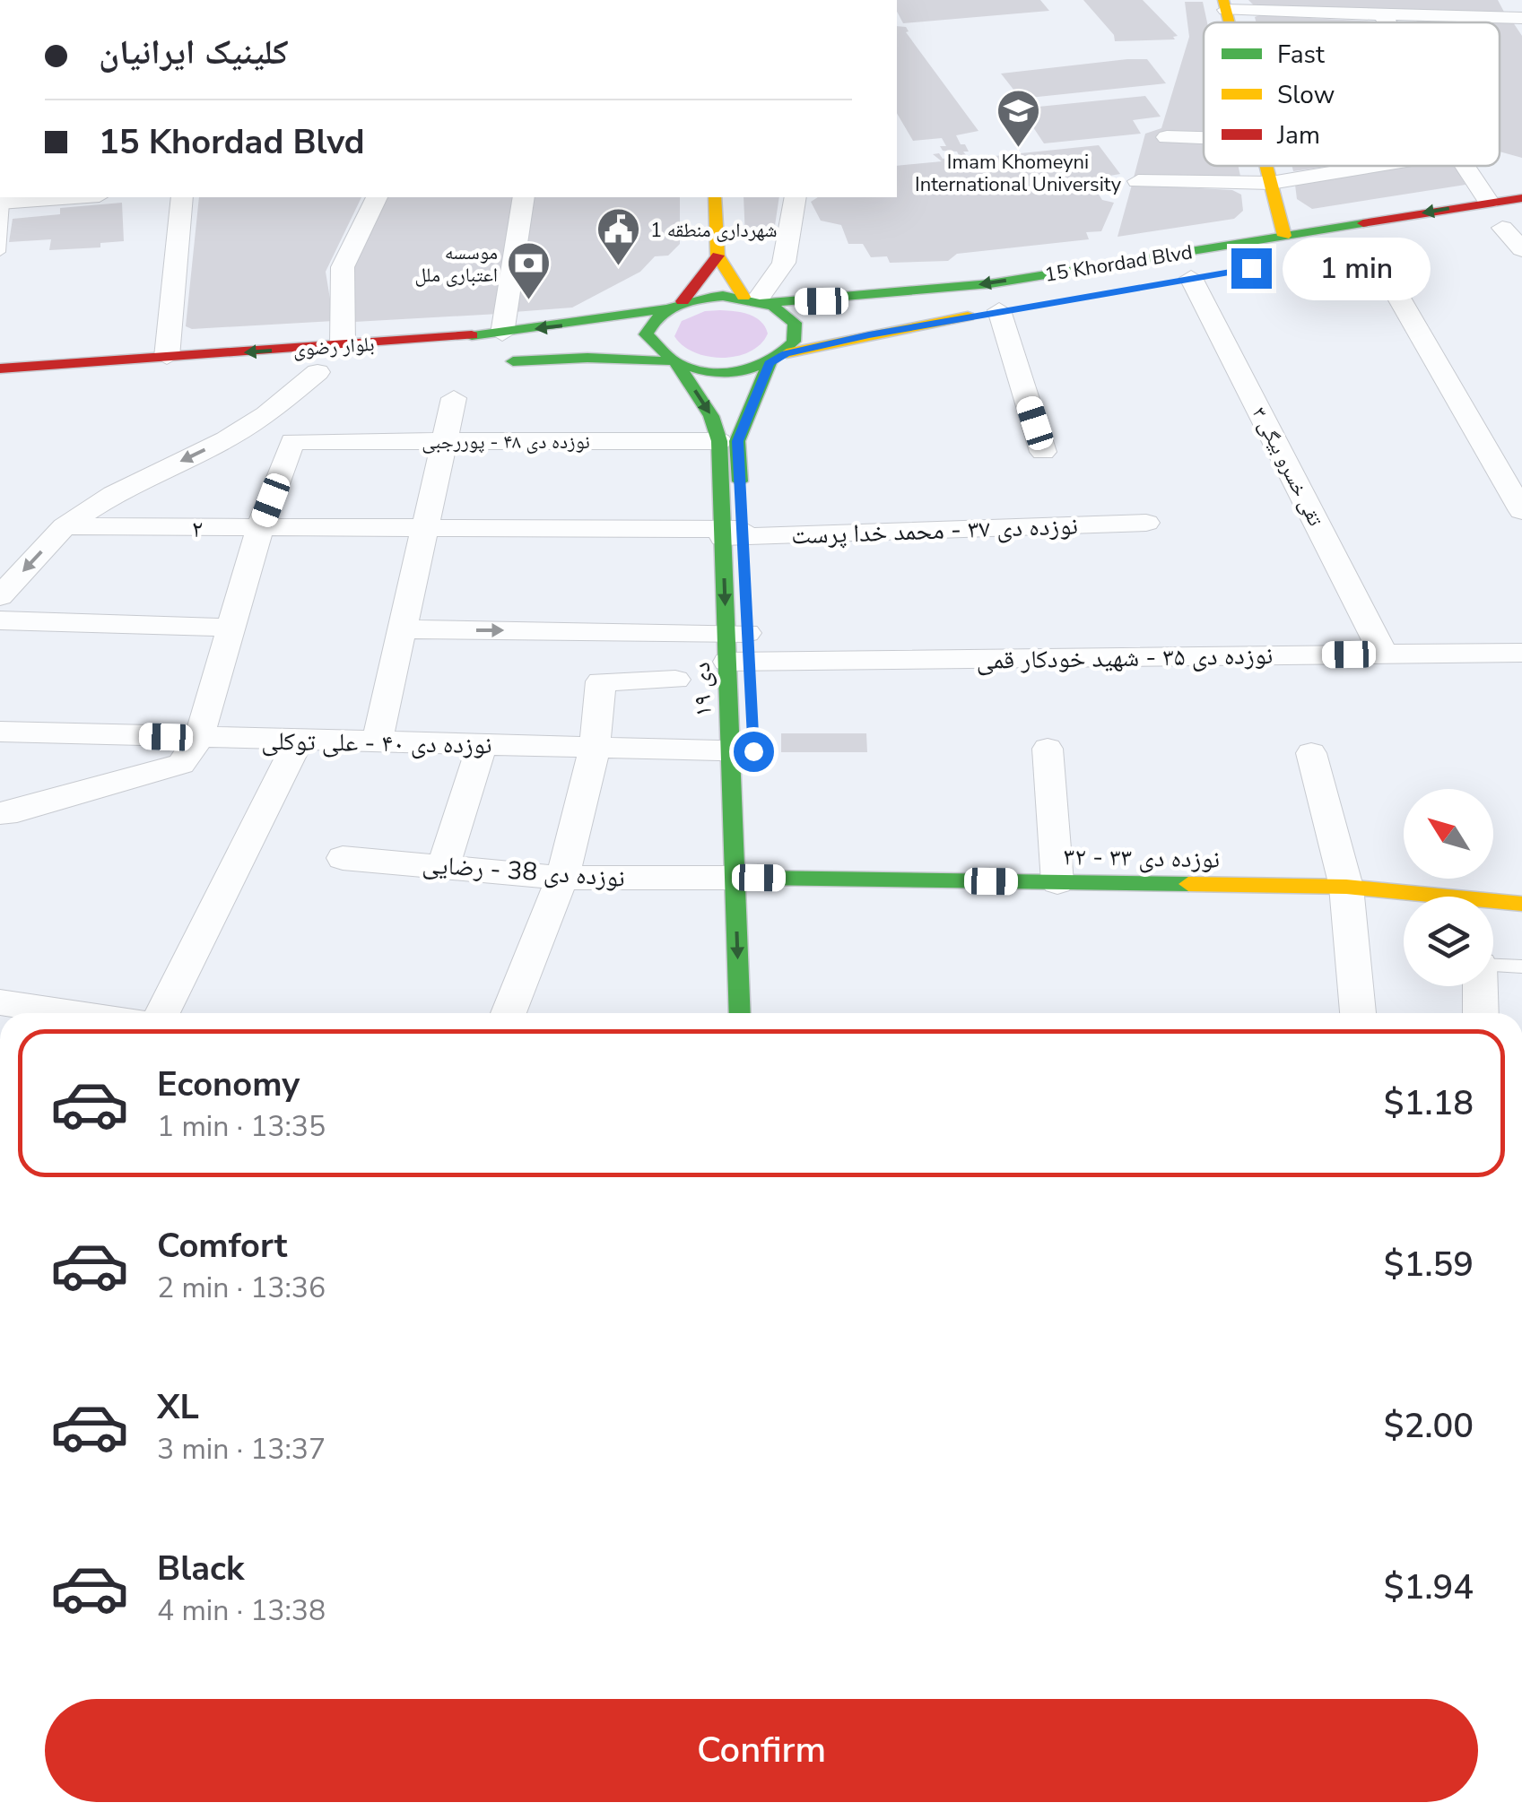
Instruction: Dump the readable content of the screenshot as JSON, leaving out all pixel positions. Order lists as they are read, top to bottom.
{
  "streets": {
    "main road": [
      "15 Khordad Blvd",
      "بلوار رضوی",
      "۱۹ دی",
      "۳۲ - نوزده دی ۳۳"
    ],
    "street": [
      "نوزده دی ۴۸ - پوررجبی",
      "۳ تقی خسرو بیگی",
      "۲",
      "نوزده دی ۳۷ - محمد خدا پرست",
      "نوزده دی ۳۵ - شهید خودکار قمی",
      "نوزده دی ۴۰ - علی توکلی",
      "نوزده دی 38 - رضایی"
    ]
  },
  "crossings": [
    ["15 Khordad Blvd", "بلوار رضوی"],
    ["15 Khordad Blvd", "۱۹ دی"],
    ["بلوار رضوی", "۱۹ دی"],
    ["نوزده دی ۴۸ - پوررجبی", "۲"],
    ["نوزده دی ۴۸ - پوررجبی", "۱۹ دی"],
    ["۳ تقی خسرو بیگی", "نوزده دی ۳۵ - شهید خودکار قمی"],
    ["۲", "نوزده دی ۳۷ - محمد خدا پرست"],
    ["نوزده دی ۳۷ - محمد خدا پرست", "۱۹ دی"],
    ["نوزده دی ۳۵ - شهید خودکار قمی", "۱۹ دی"],
    ["۱۹ دی", "نوزده دی ۴۰ - علی توکلی"],
    ["۱۹ دی", "۳۲ - نوزده دی ۳۳"],
    ["۱۹ دی", "نوزده دی 38 - رضایی"],
    ["۳۲ - نوزده دی ۳۳", "نوزده دی 38 - رضایی"]
  ],
  "one_way": ["15 Khordad Blvd"],
  "places": {
    "school or university": ["Imam Khomeyni International University"],
    "public building": ["شهرداری منطقه 1"],
    "bank": ["موسسه اعتباری ملل"]
  },
  "legend": ["Fast", "Slow", "Jam"],
  "north": "top left",
  "page": {
    "banner": ["کلینیک ایرانیان", "15 Khordad Blvd"],
    "bubble": "1 min",
    "list": [
      {
        "name": "Economy",
        "note": "1 min · 13:35",
        "value": "$1.18"
      },
      {
        "name": "Comfort",
        "note": "2 min · 13:36",
        "value": "$1.59"
      },
      {
        "name": "XL",
        "note": "3 min · 13:37",
        "value": "$2.00"
      },
      {
        "name": "Black",
        "note": "4 min · 13:38",
        "value": "$1.94"
      }
    ],
    "buttons": "Confirm"
  }
}
